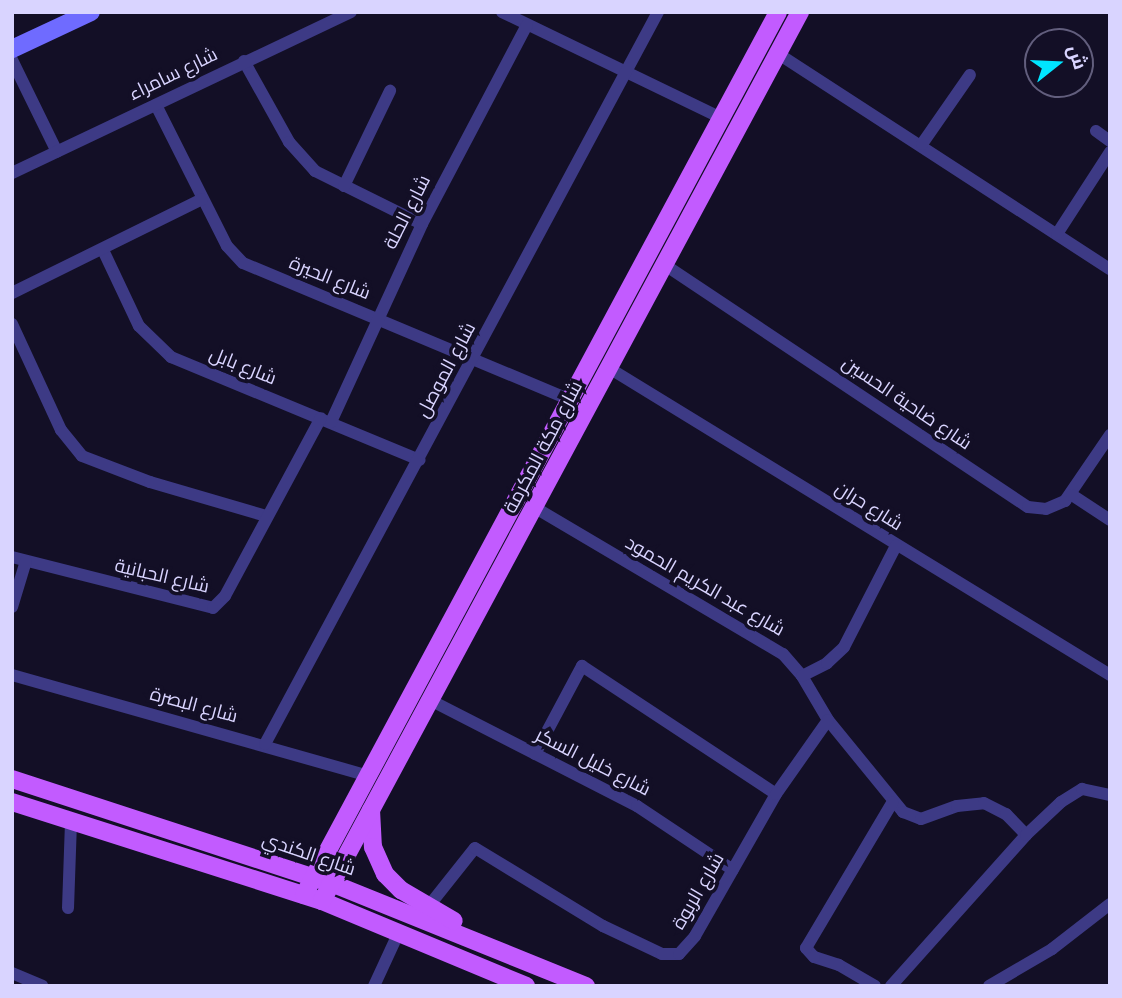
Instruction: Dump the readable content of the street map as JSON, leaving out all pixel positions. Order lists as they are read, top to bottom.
{
  "streets": {
    "main road": ["شارع مكة المكرمة", "شارع الكندي"],
    "street": [
      "شارع سامراء",
      "شارع الحلة",
      "شارع الحيرة",
      "شارع بابل",
      "شارع الموصل",
      "شارع ضاحية الحسين",
      "شارع حران",
      "شارع الحبانية",
      "شارع عبد الكريم الحمود",
      "شارع البصرة",
      "شارع خليل السكر",
      "شارع الربوة"
    ]
  },
  "crossings": [
    ["شارع سامراء", "شارع الحيرة"],
    ["شارع الحلة", "شارع الحيرة"],
    ["شارع الحلة", "شارع بابل"],
    ["شارع الحلة", "شارع الحبانية"],
    ["شارع الحيرة", "شارع الموصل"],
    ["شارع الحيرة", "شارع مكة المكرمة"],
    ["شارع بابل", "شارع الموصل"],
    ["شارع بابل", "شارع الحبانية"],
    ["شارع الموصل", "شارع البصرة"],
    ["شارع ضاحية الحسين", "شارع مكة المكرمة"],
    ["شارع مكة المكرمة", "شارع حران"],
    ["شارع مكة المكرمة", "شارع عبد الكريم الحمود"],
    ["شارع مكة المكرمة", "شارع البصرة"],
    ["شارع مكة المكرمة", "شارع خليل السكر"],
    ["شارع مكة المكرمة", "شارع الكندي"],
    ["شارع عبد الكريم الحمود", "شارع الربوة"],
    ["شارع خليل السكر", "شارع الربوة"]
  ],
  "north": "right"
}
